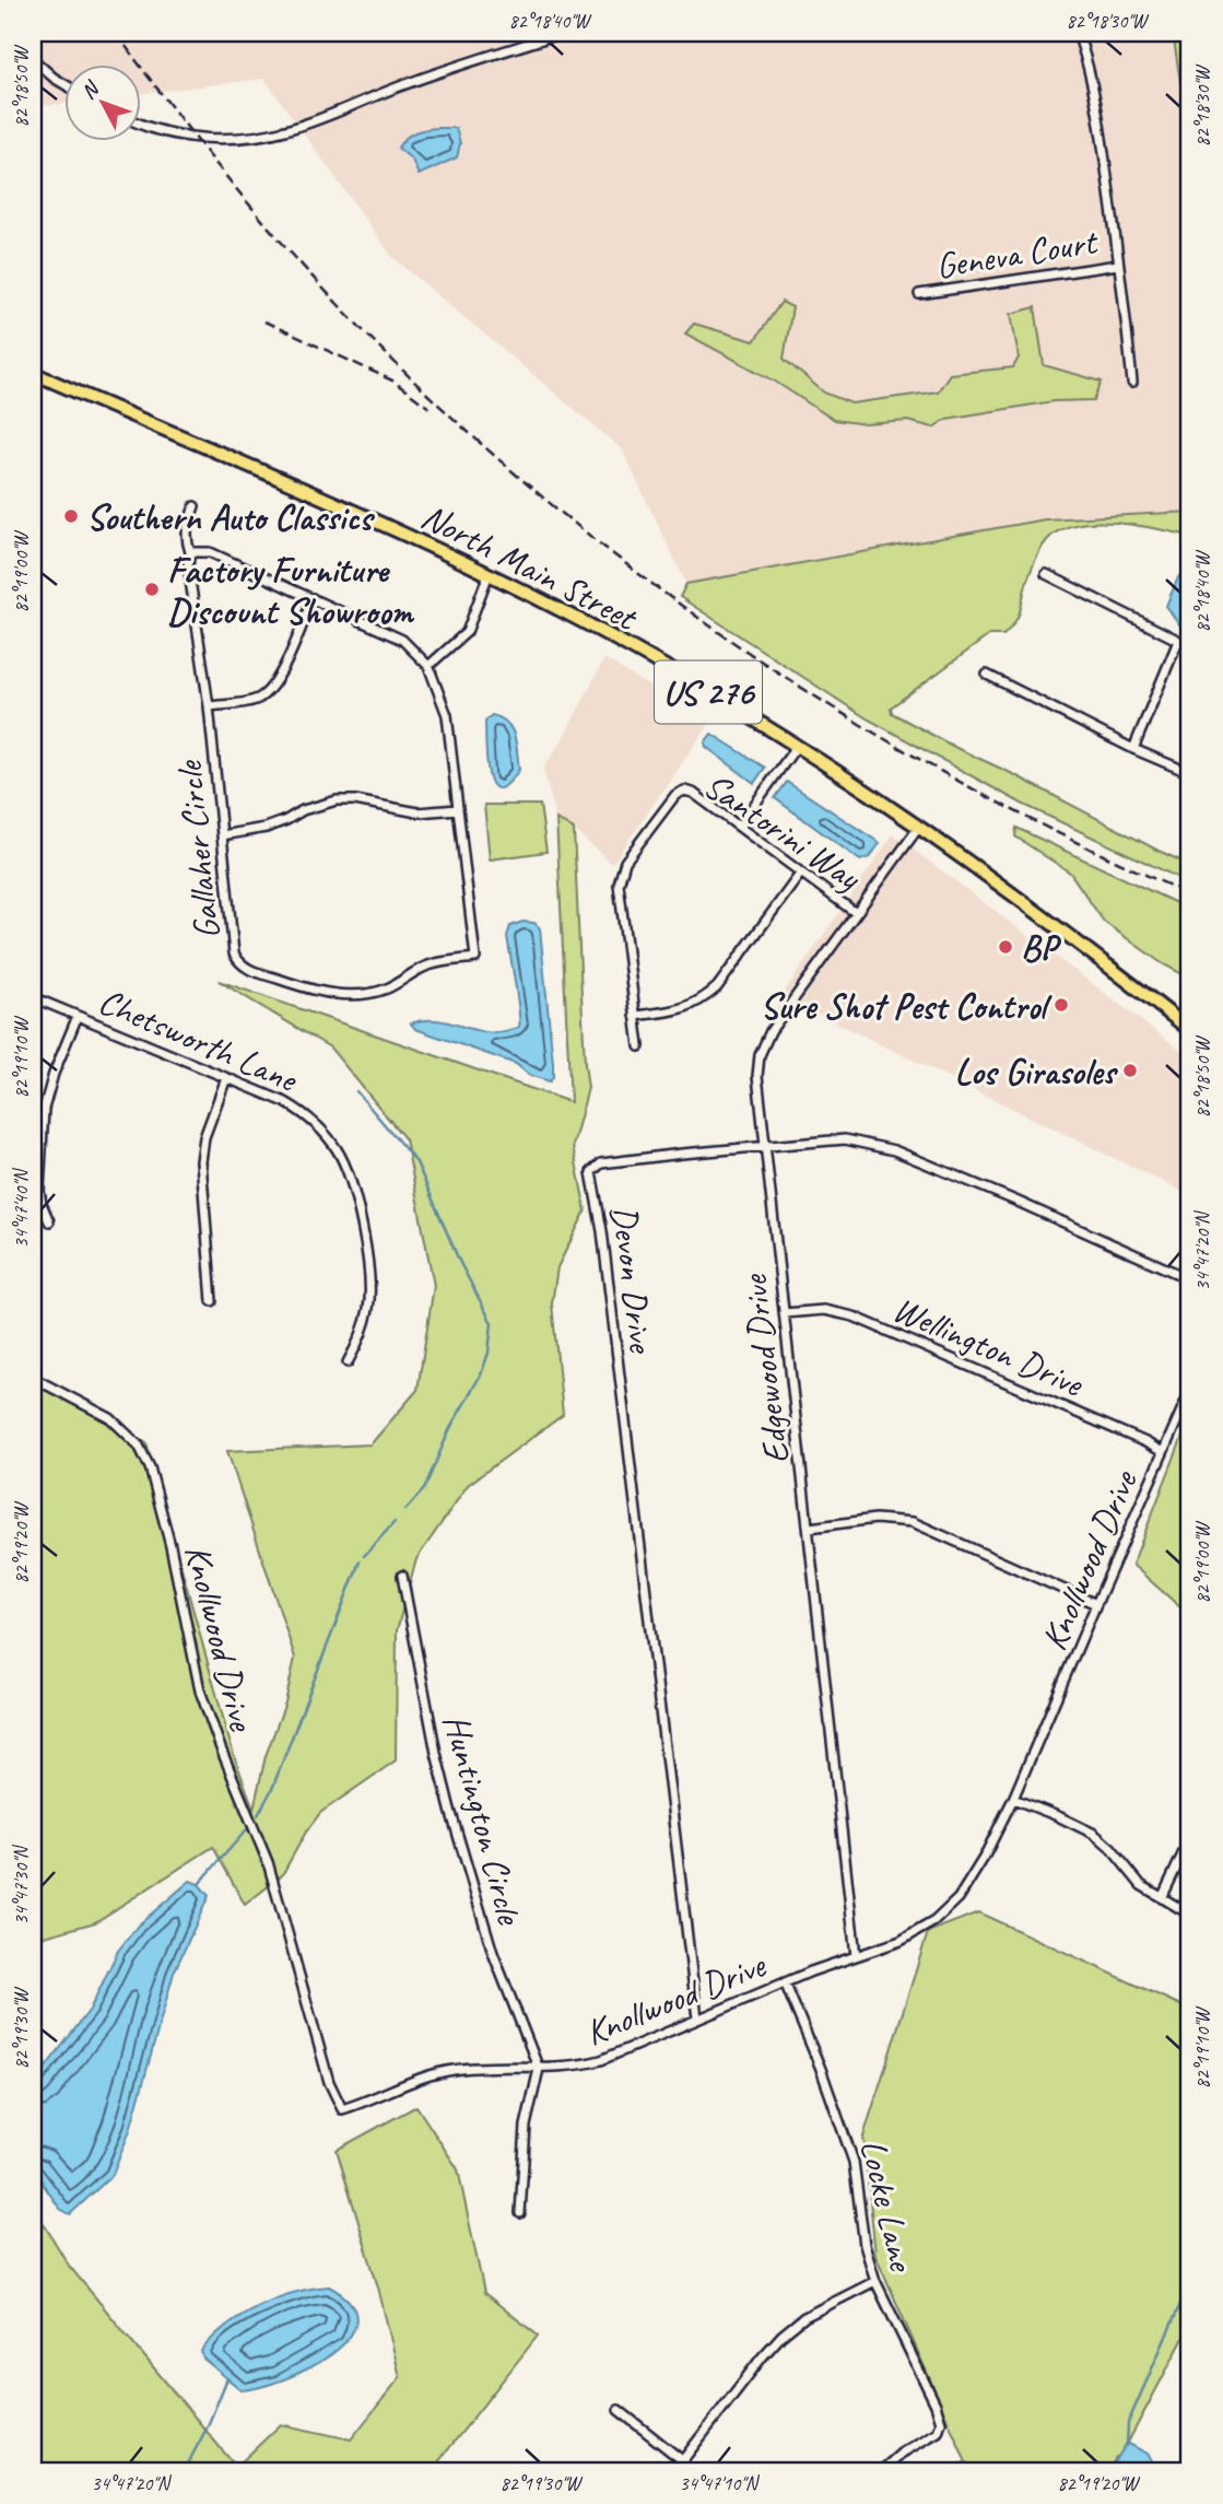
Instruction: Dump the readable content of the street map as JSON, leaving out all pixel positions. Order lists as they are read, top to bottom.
{
  "streets": {
    "main road": ["North Main Street", "US 276"],
    "street": [
      "Geneva Court",
      "Santorini Way",
      "Gallaher Circle",
      "Chetsworth Lane",
      "Devon Drive",
      "Wellington Drive",
      "Edgewood Drive",
      "Knollwood Drive",
      "Huntington Circle",
      "Locke Lane"
    ]
  },
  "crossings": [
    ["North Main Street", "Edgewood Drive"],
    ["Santorini Way", "Edgewood Drive"],
    ["Devon Drive", "Edgewood Drive"],
    ["Devon Drive", "Knollwood Drive"],
    ["Wellington Drive", "Edgewood Drive"],
    ["Wellington Drive", "Knollwood Drive"],
    ["Edgewood Drive", "Knollwood Drive"],
    ["Knollwood Drive", "Huntington Circle"],
    ["Knollwood Drive", "Locke Lane"]
  ],
  "places": [
    "Southern Auto Classics",
    "Factory Furniture Discount Showroom",
    "BP",
    "Sure Shot Pest Control",
    "Los Girasoles"
  ],
  "north": "top left",
  "coordinates": [
    "82°18'40\"W",
    "82°18'30\"W",
    "82°18'50\"W",
    "82°19'00\"W",
    "82°19'10\"W",
    "34°47'40\"N",
    "34°47'20\"N",
    "82°19'20\"W",
    "34°47'30\"N",
    "82°19'30\"W",
    "34°47'10\"N"
  ]
}
